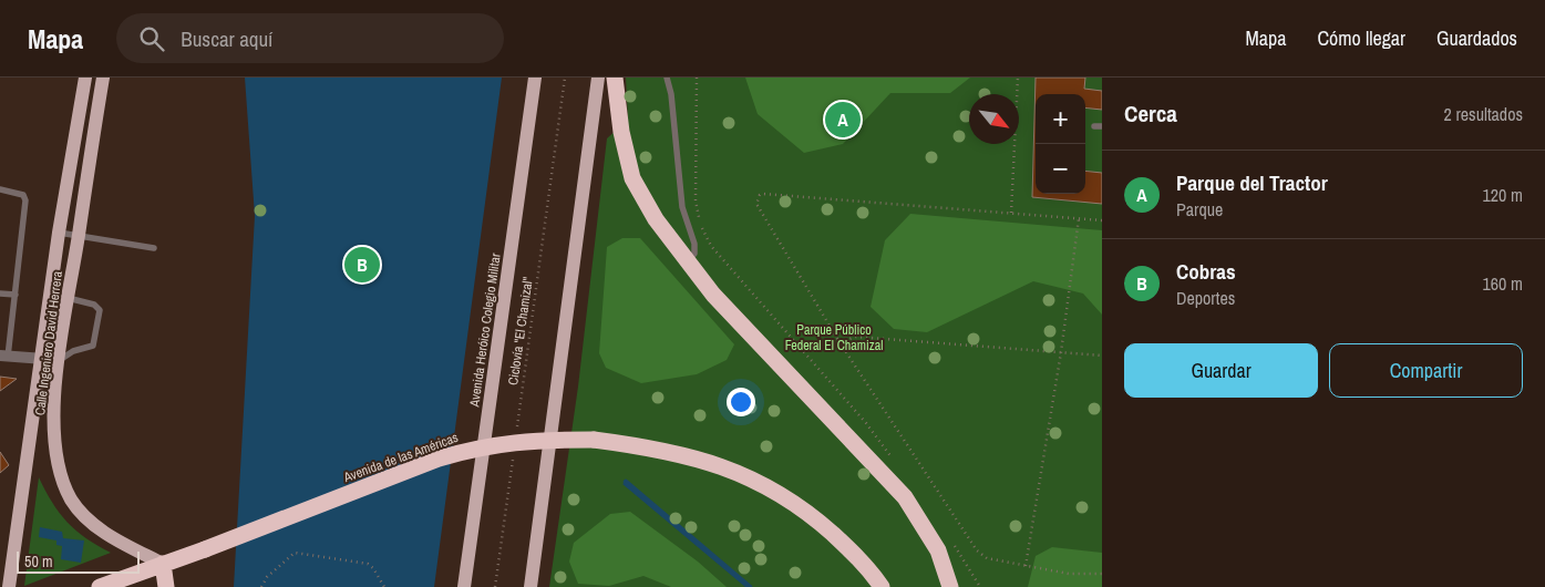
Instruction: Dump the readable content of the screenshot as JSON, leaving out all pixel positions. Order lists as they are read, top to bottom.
{
  "streets": {
    "highway": ["Avenida de las Américas"],
    "main road": ["Avenida Heróico Colegio Militar", "Calle Ingeniero David Herrera"],
    "path": ["Ciclovía \"El Chamizal\""]
  },
  "crossings": [
    ["Calle Ingeniero David Herrera", "Avenida de las Américas"]
  ],
  "parks": ["Parque Público Federal El Chamizal"],
  "scale_bar": "50 m",
  "north": "bottom right",
  "page": {
    "header": "Mapa",
    "search": "Buscar aquí",
    "nav": ["Mapa", "Cómo llegar", "Guardados"],
    "heading": ["Cerca", "2 resultados"],
    "map_buttons": ["+", "−"],
    "pins": ["A", "B"],
    "list": [
      {
        "mark": "A",
        "name": "Parque del Tractor",
        "note": "Parque",
        "value": "120 m"
      },
      {
        "mark": "B",
        "name": "Cobras",
        "note": "Deportes",
        "value": "160 m"
      }
    ],
    "buttons": ["Guardar", "Compartir"],
    "scale": "50 m"
  }
}
